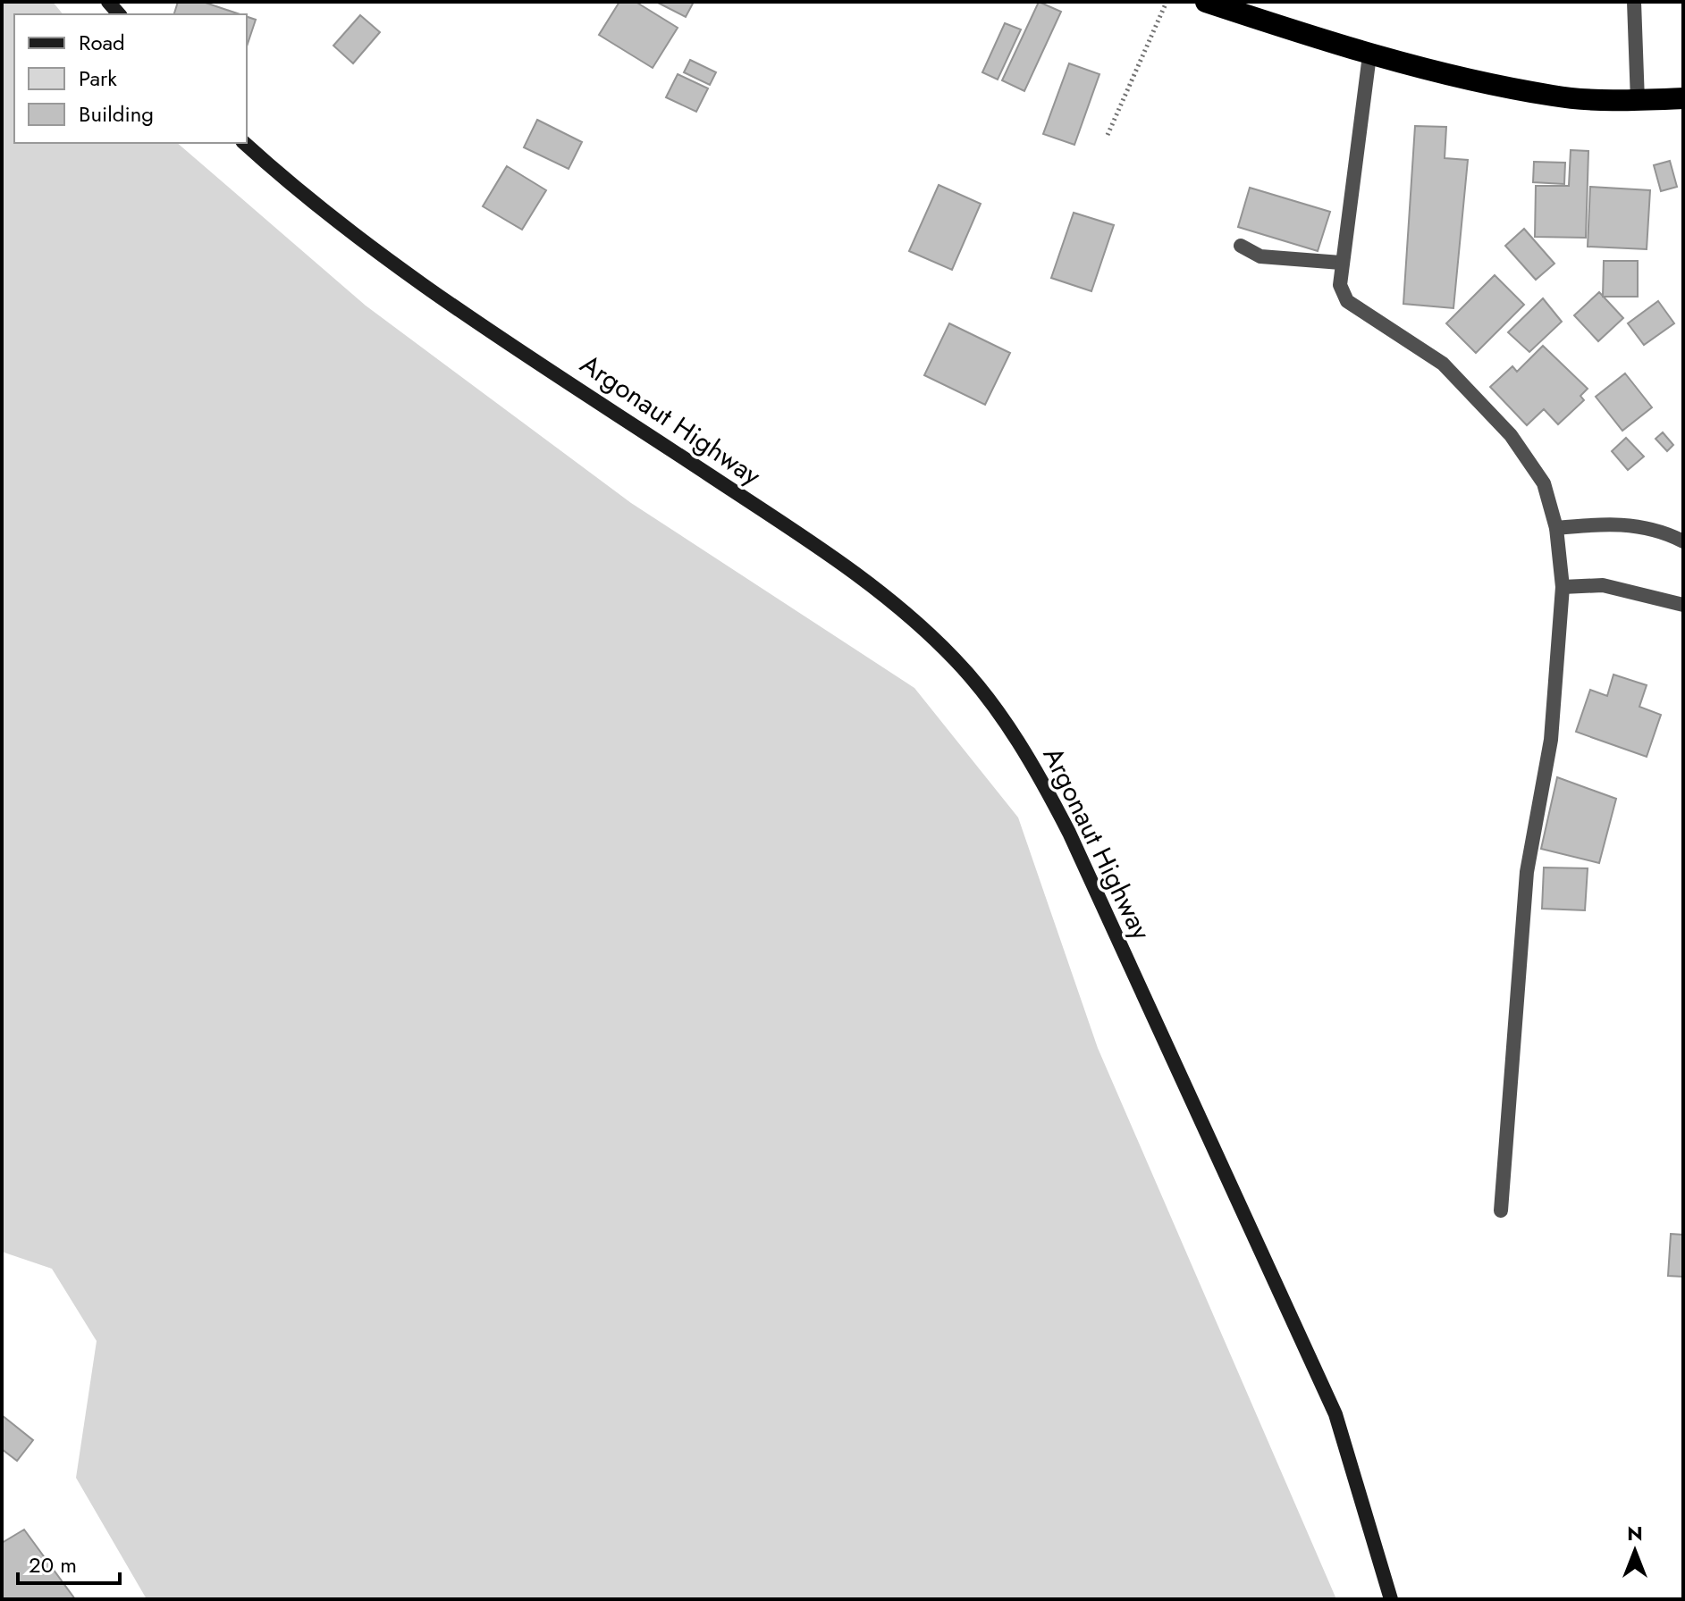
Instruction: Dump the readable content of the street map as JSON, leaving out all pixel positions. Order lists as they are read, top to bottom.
{
  "streets": {
    "street": ["Argonaut Highway"]
  },
  "legend": ["Road", "Park", "Building"],
  "scale_bar": "20 m",
  "north": "top"
}
